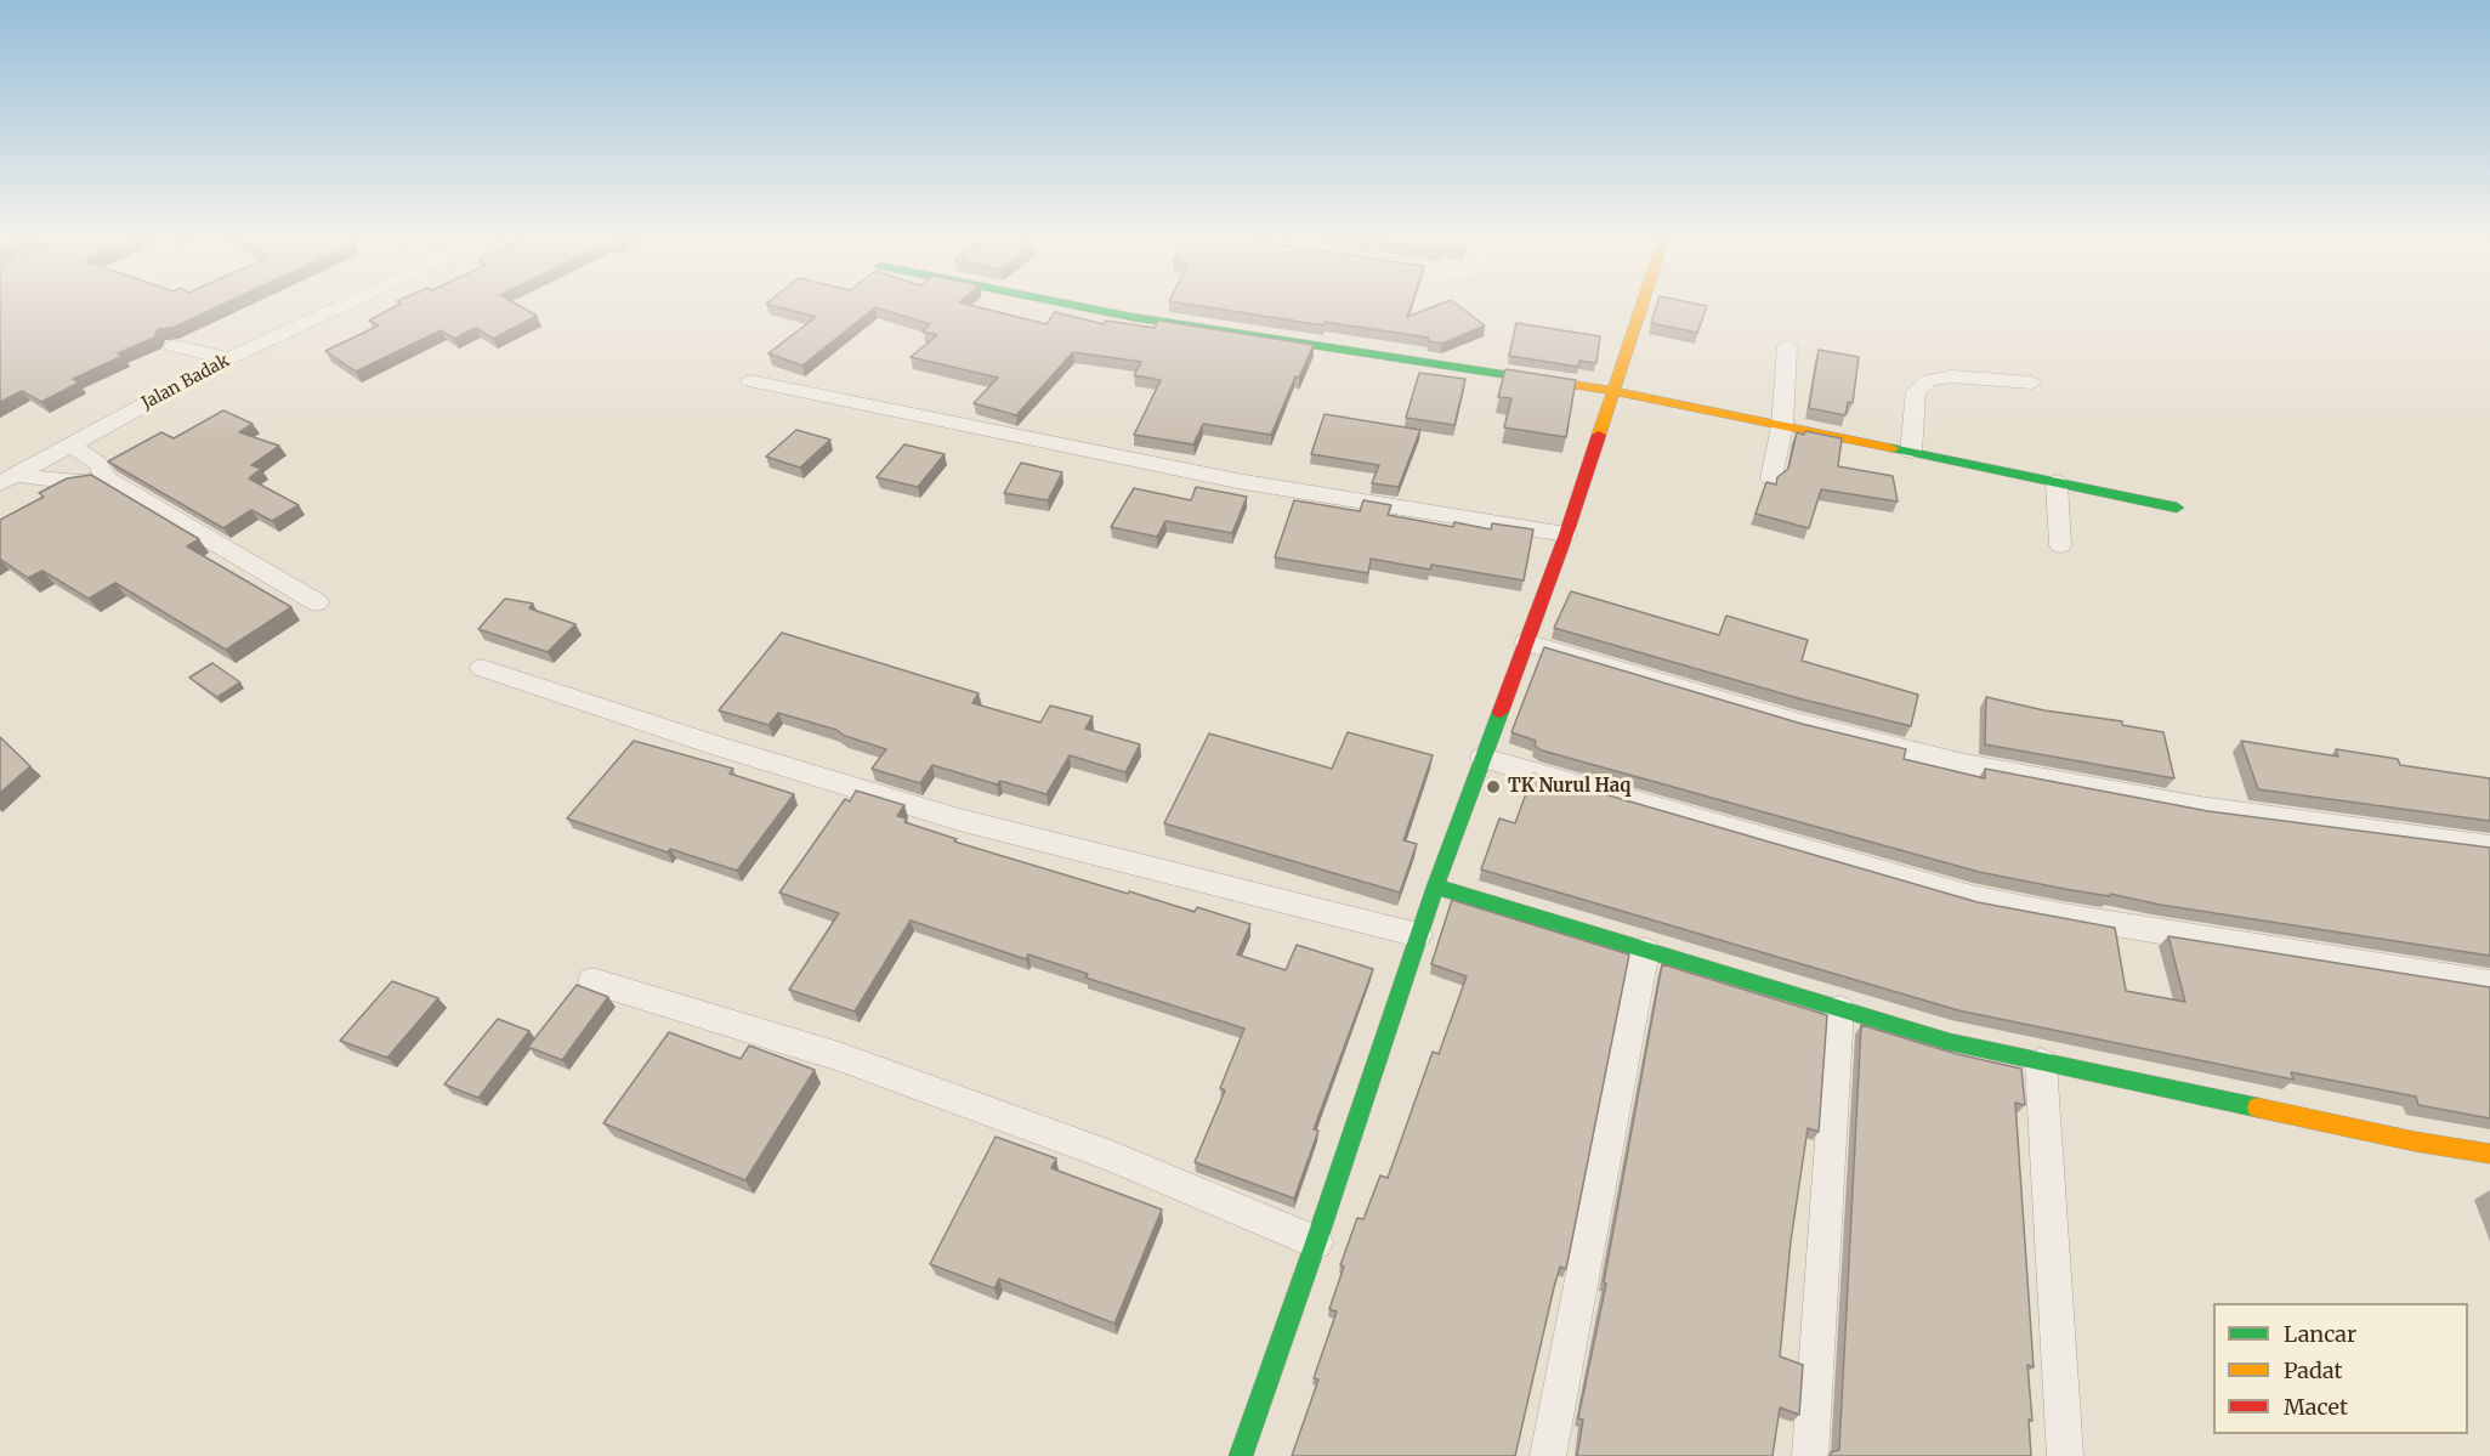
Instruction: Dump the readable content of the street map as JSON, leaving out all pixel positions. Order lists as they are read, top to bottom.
{
  "streets": {
    "street": ["Jalan Badak"]
  },
  "places": ["TK Nurul Haq"],
  "legend": ["Lancar", "Padat", "Macet"]
}
